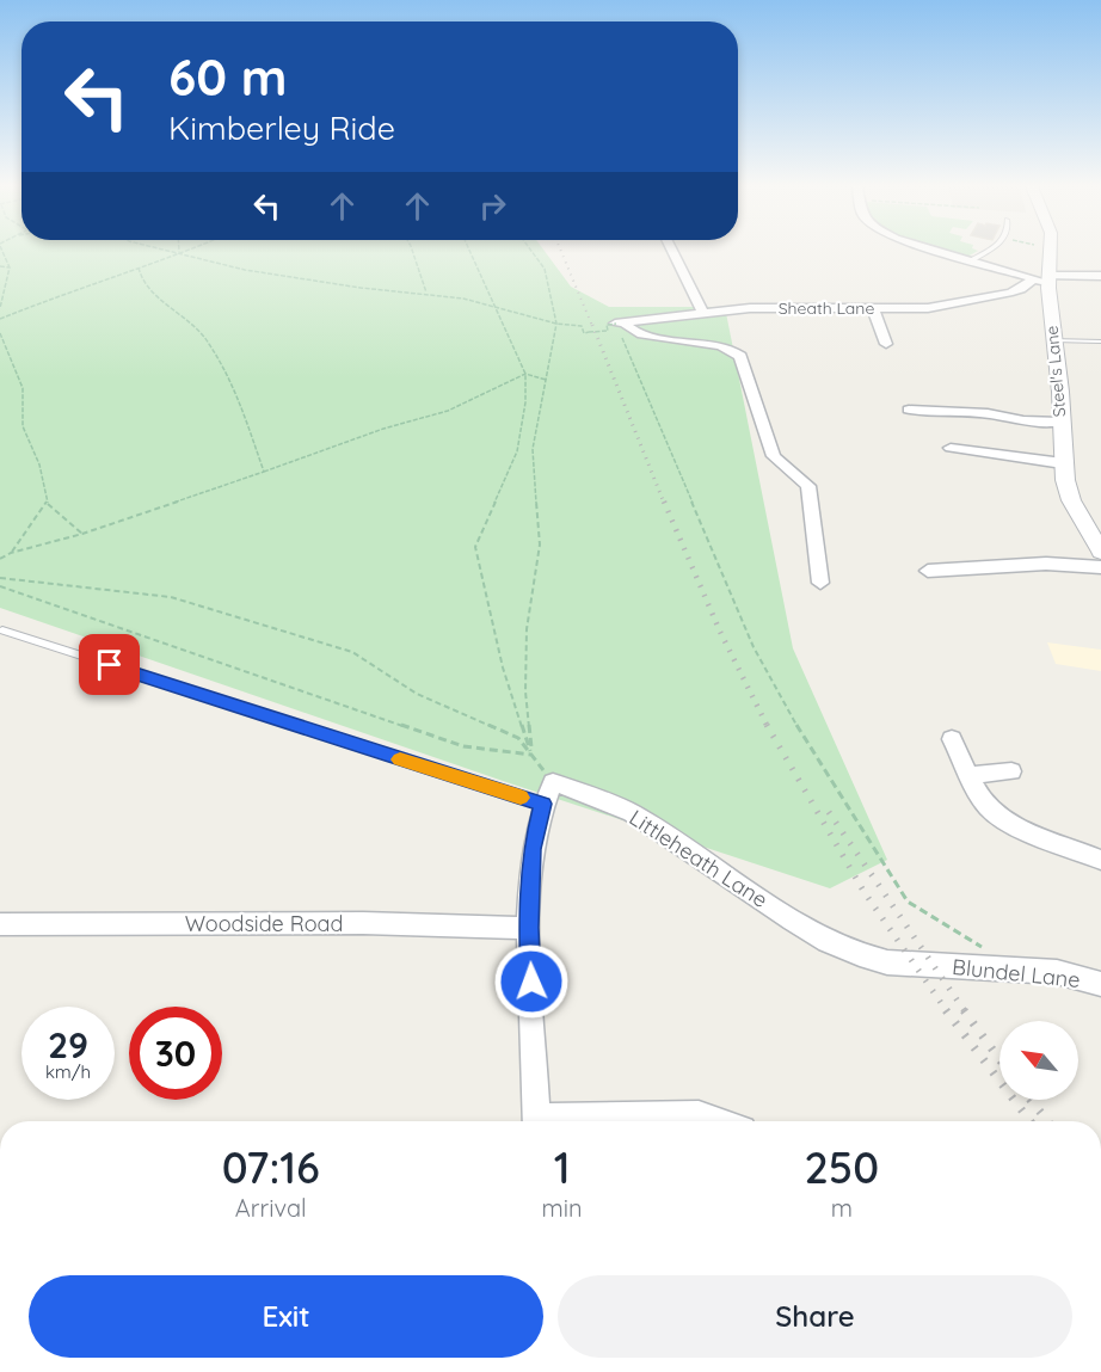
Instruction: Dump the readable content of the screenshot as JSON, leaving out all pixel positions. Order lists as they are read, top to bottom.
{
  "streets": {
    "street": [
      "Sheath Lane",
      "Steel's Lane",
      "Littleheath Lane",
      "Woodside Road",
      "Blundel Lane"
    ]
  },
  "crossings": [
    ["Sheath Lane", "Steel's Lane"],
    ["Littleheath Lane", "Blundel Lane"]
  ],
  "north": "top left",
  "page": {
    "turn": ["60 m", "Kimberley Ride"],
    "speed": "29 km/h",
    "limit": "30",
    "eta": [
      "07:16",
      "Arrival",
      "1",
      "min",
      "250",
      "m"
    ],
    "buttons": ["Exit", "Share"]
  }
}
